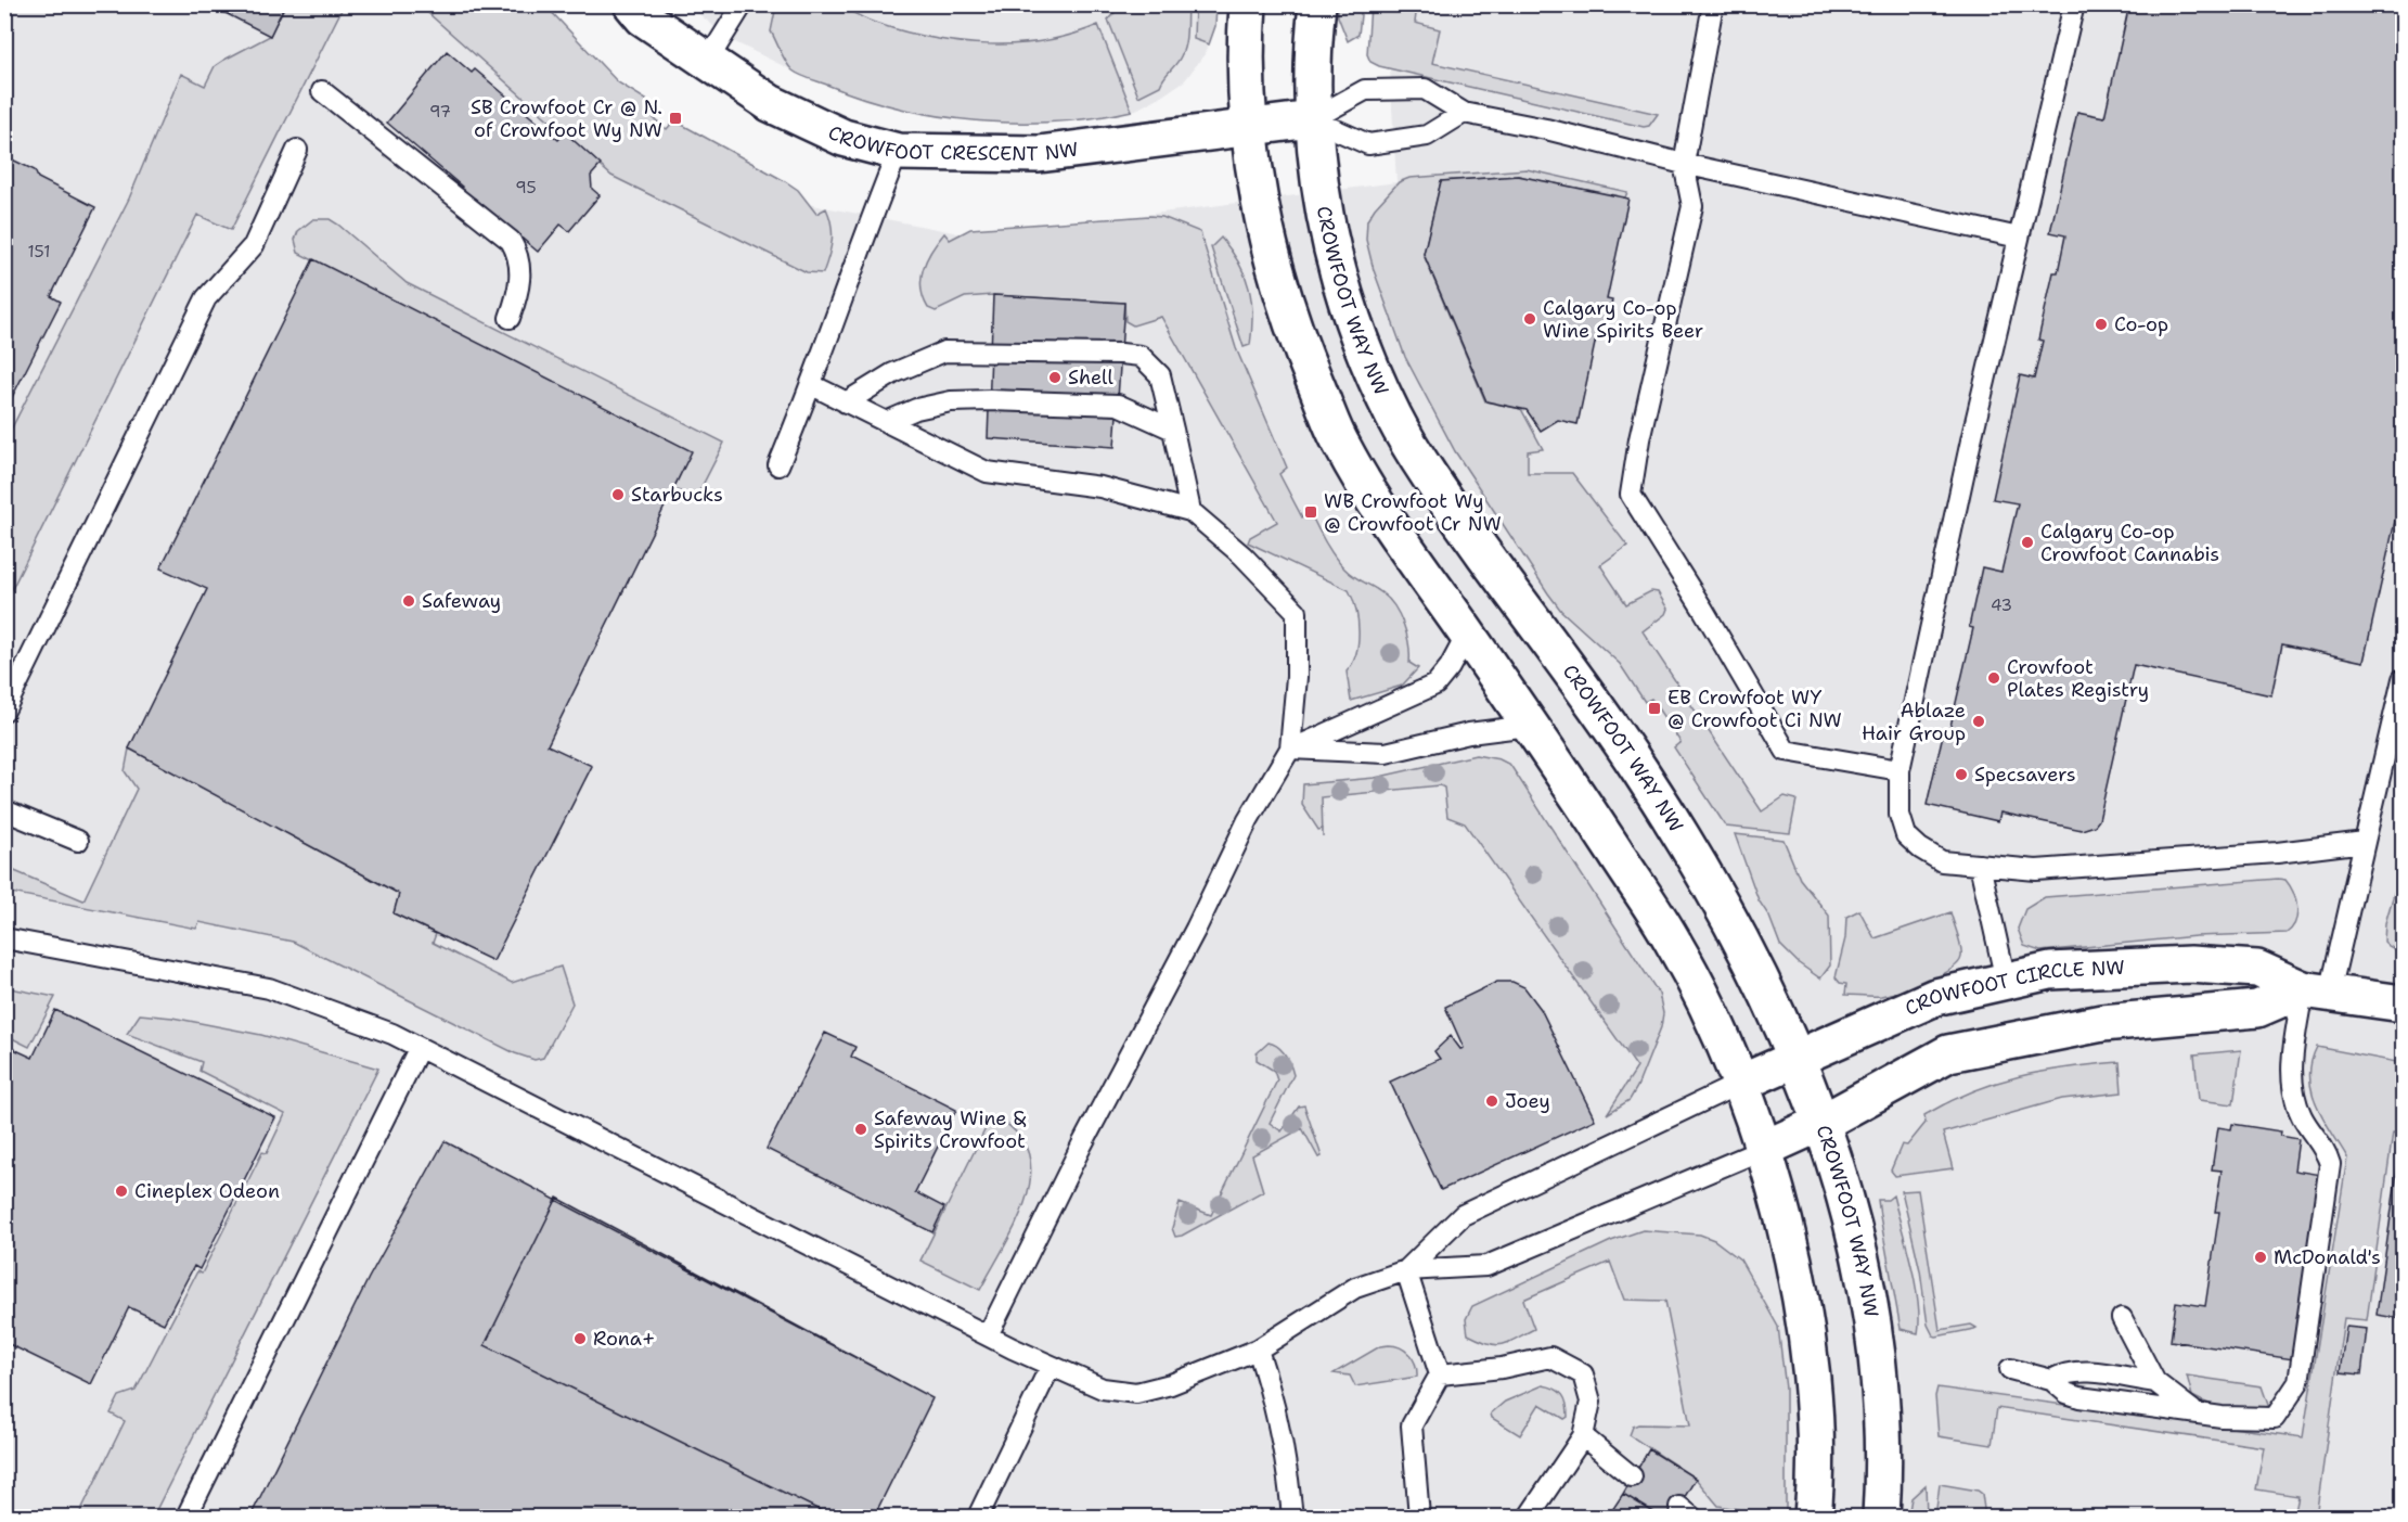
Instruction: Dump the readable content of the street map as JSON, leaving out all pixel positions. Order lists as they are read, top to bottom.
{
  "streets": {
    "street": ["CROWFOOT CRESCENT NW", "CROWFOOT WAY NW", "CROWFOOT CIRCLE NW"]
  },
  "crossings": [
    ["CROWFOOT CRESCENT NW", "CROWFOOT WAY NW"],
    ["CROWFOOT WAY NW", "CROWFOOT CIRCLE NW"]
  ],
  "places": {
    "transit": ["SB Crowfoot Cr @ N. of Crowfoot Wy NW", "WB Crowfoot Wy @ Crowfoot Cr NW", "EB Crowfoot WY @ Crowfoot Ci NW"],
    "other": [
      "Calgary Co-op Wine Spirits Beer",
      "Co-op",
      "Shell",
      "Starbucks",
      "Calgary Co-op Crowfoot Cannabis",
      "Safeway",
      "Crowfoot Plates Registry",
      "Ablaze Hair Group",
      "Specsavers",
      "Joey",
      "Safeway Wine & Spirits Crowfoot",
      "Cineplex Odeon",
      "McDonald's",
      "Rona+"
    ]
  },
  "house_numbers": [
    "97",
    "95",
    "151",
    "43"
  ]
}
